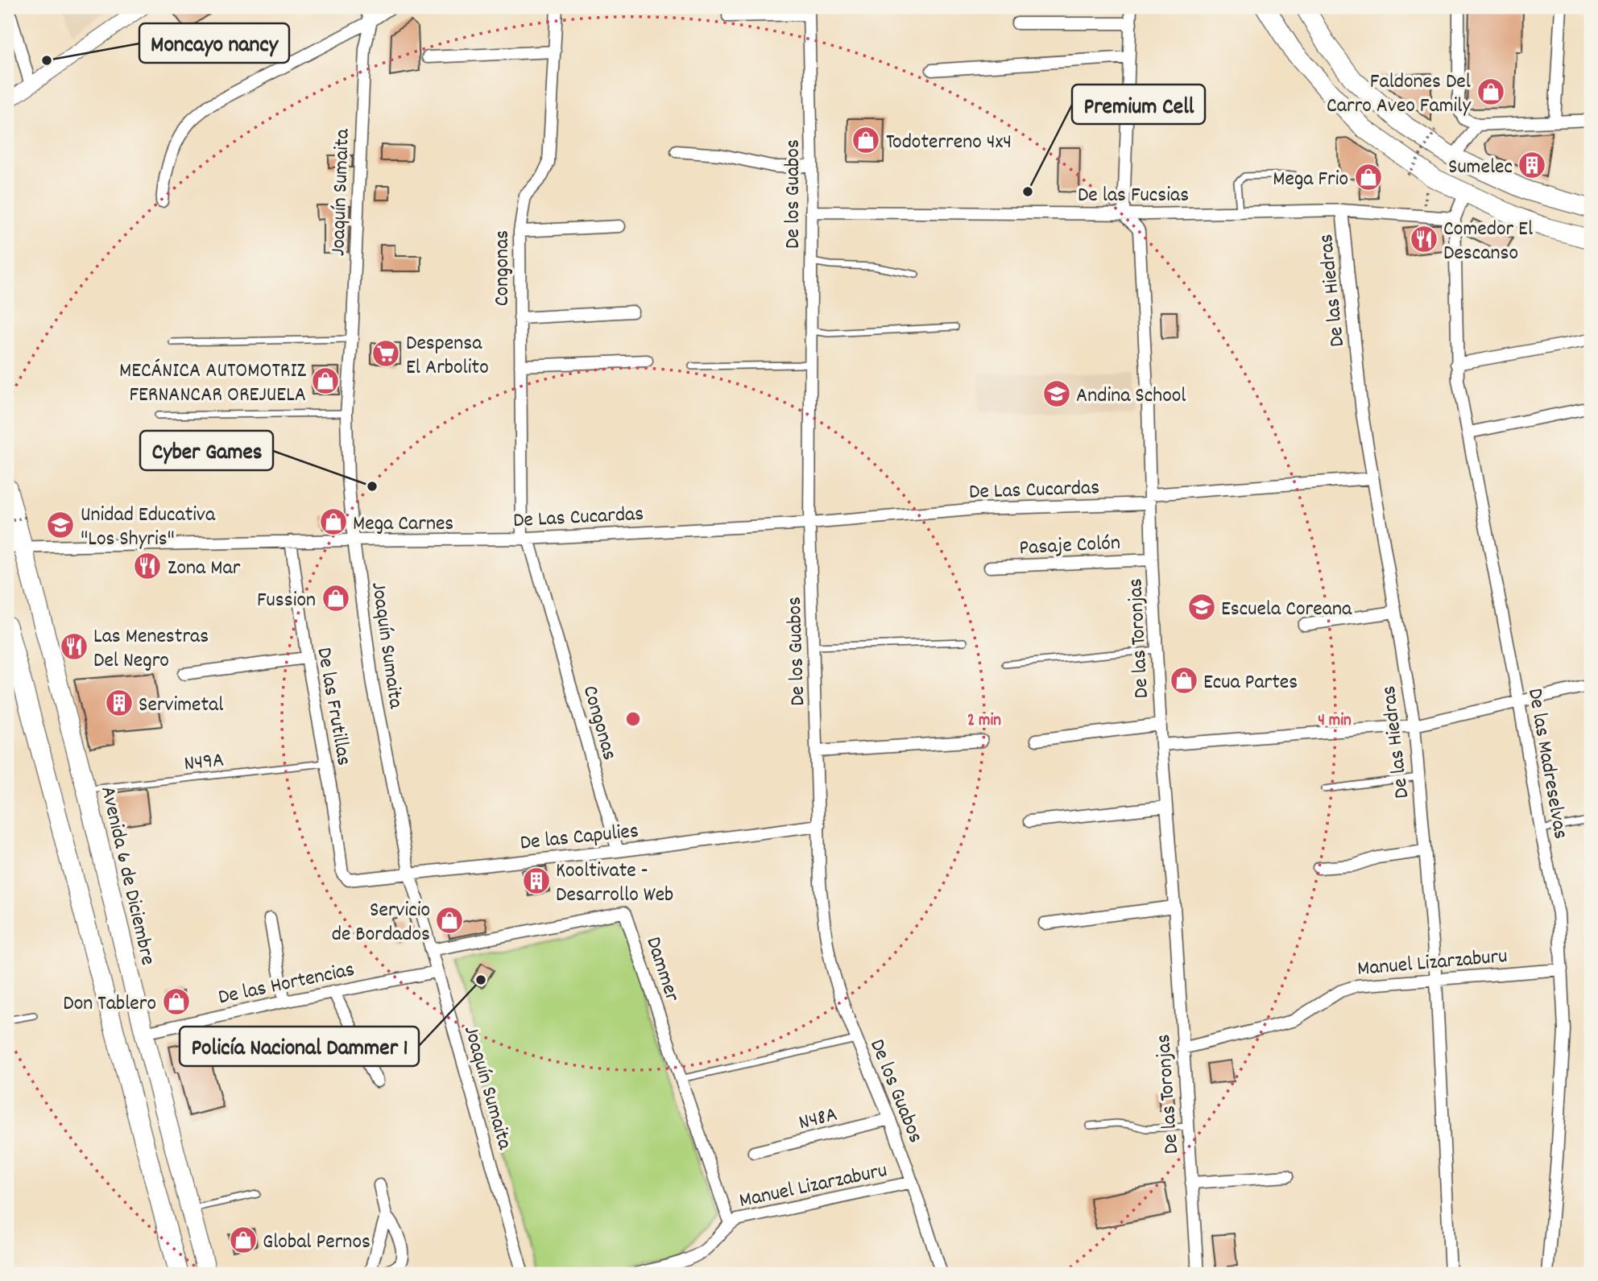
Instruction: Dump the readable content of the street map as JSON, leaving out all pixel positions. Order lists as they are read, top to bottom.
{
  "streets": {
    "main road": ["Avenida 6 de Diciembre"],
    "street": [
      "Joaquín Sumaita",
      "De las Fucsias",
      "De los Guabos",
      "Congonas",
      "De las Hiedras",
      "De Las Cucardas",
      "Pasaje Colón",
      "De las Toronjas",
      "De las Frutillas",
      "De las Madreselvas",
      "De las Capulies",
      "Manuel Lizarzaburu",
      "Dammer",
      "De las Hortencias",
      "N48A"
    ],
    "lane": ["N49A"]
  },
  "crossings": [
    ["Joaquín Sumaita", "De Las Cucardas"],
    ["Joaquín Sumaita", "De las Capulies"],
    ["Joaquín Sumaita", "Dammer"],
    ["Joaquín Sumaita", "De las Hortencias"],
    ["De las Fucsias", "De los Guabos"],
    ["De las Fucsias", "De las Hiedras"],
    ["De las Fucsias", "De las Toronjas"],
    ["De las Fucsias", "De las Madreselvas"],
    ["De los Guabos", "De Las Cucardas"],
    ["De los Guabos", "De las Capulies"],
    ["De los Guabos", "Manuel Lizarzaburu"],
    ["De los Guabos", "N48A"],
    ["Congonas", "De Las Cucardas"],
    ["Congonas", "De las Capulies"],
    ["De las Hiedras", "De Las Cucardas"],
    ["De las Hiedras", "Manuel Lizarzaburu"],
    ["De Las Cucardas", "De las Toronjas"],
    ["De Las Cucardas", "De las Frutillas"],
    ["De Las Cucardas", "Avenida 6 de Diciembre"],
    ["Pasaje Colón", "De las Toronjas"],
    ["De las Toronjas", "Manuel Lizarzaburu"],
    ["De las Frutillas", "N49A"],
    ["De las Frutillas", "De las Capulies"],
    ["N49A", "Avenida 6 de Diciembre"],
    ["De las Madreselvas", "Manuel Lizarzaburu"],
    ["Avenida 6 de Diciembre", "De las Hortencias"],
    ["Manuel Lizarzaburu", "Dammer"]
  ],
  "places": {
    "other": [
      "Moncayo nancy",
      "Premium Cell",
      "Cyber Games",
      "Policía Nacional Dammer 1"
    ],
    "shop": [
      "Faldones Del Carro Aveo Family",
      "Todoterreno 4x4",
      "Mega Frio",
      "MECÁNICA AUTOMOTRIZ FERNANCAR OREJUELA",
      "Mega Carnes",
      "Fussion",
      "Ecua Partes",
      "Servicio de Bordados",
      "Don Tablero",
      "Global Pernos"
    ],
    "building": ["Sumelec", "Servimetal", "Kooltivate - Desarrollo Web"],
    "restaurant": ["Comedor El Descanso", "Zona Mar", "Las Menestras Del Negro"],
    "supermarket": ["Despensa El Arbolito"],
    "school or university": ["Andina School", "Unidad Educativa \"Los Shyris\"", "Escuela Coreana"]
  },
  "rings": ["2 min", "4 min"]
}
